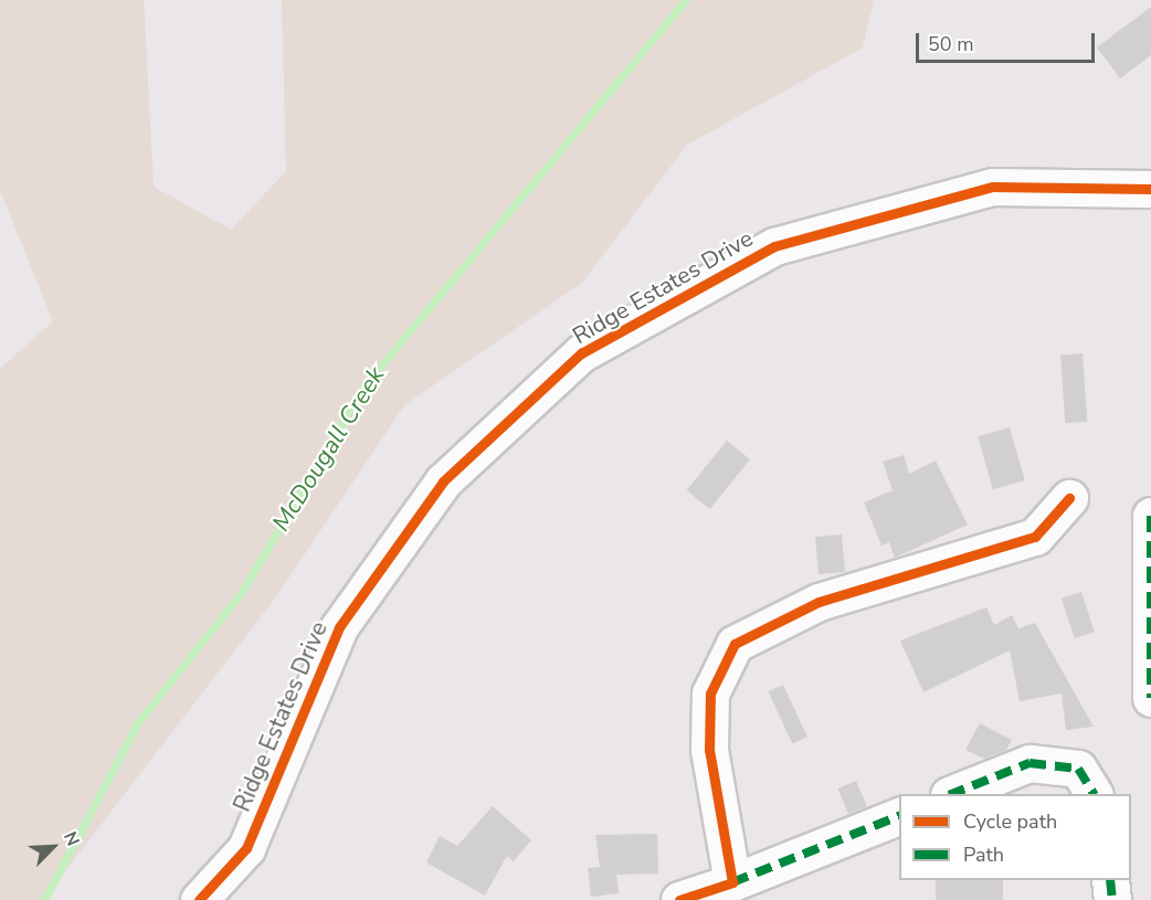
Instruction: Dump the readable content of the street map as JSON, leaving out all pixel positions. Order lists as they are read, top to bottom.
{
  "streets": {
    "street": ["Ridge Estates Drive"]
  },
  "water": ["McDougall Creek"],
  "legend": ["Cycle path", "Path"],
  "scale_bar": "50 m",
  "north": "top right"
}
